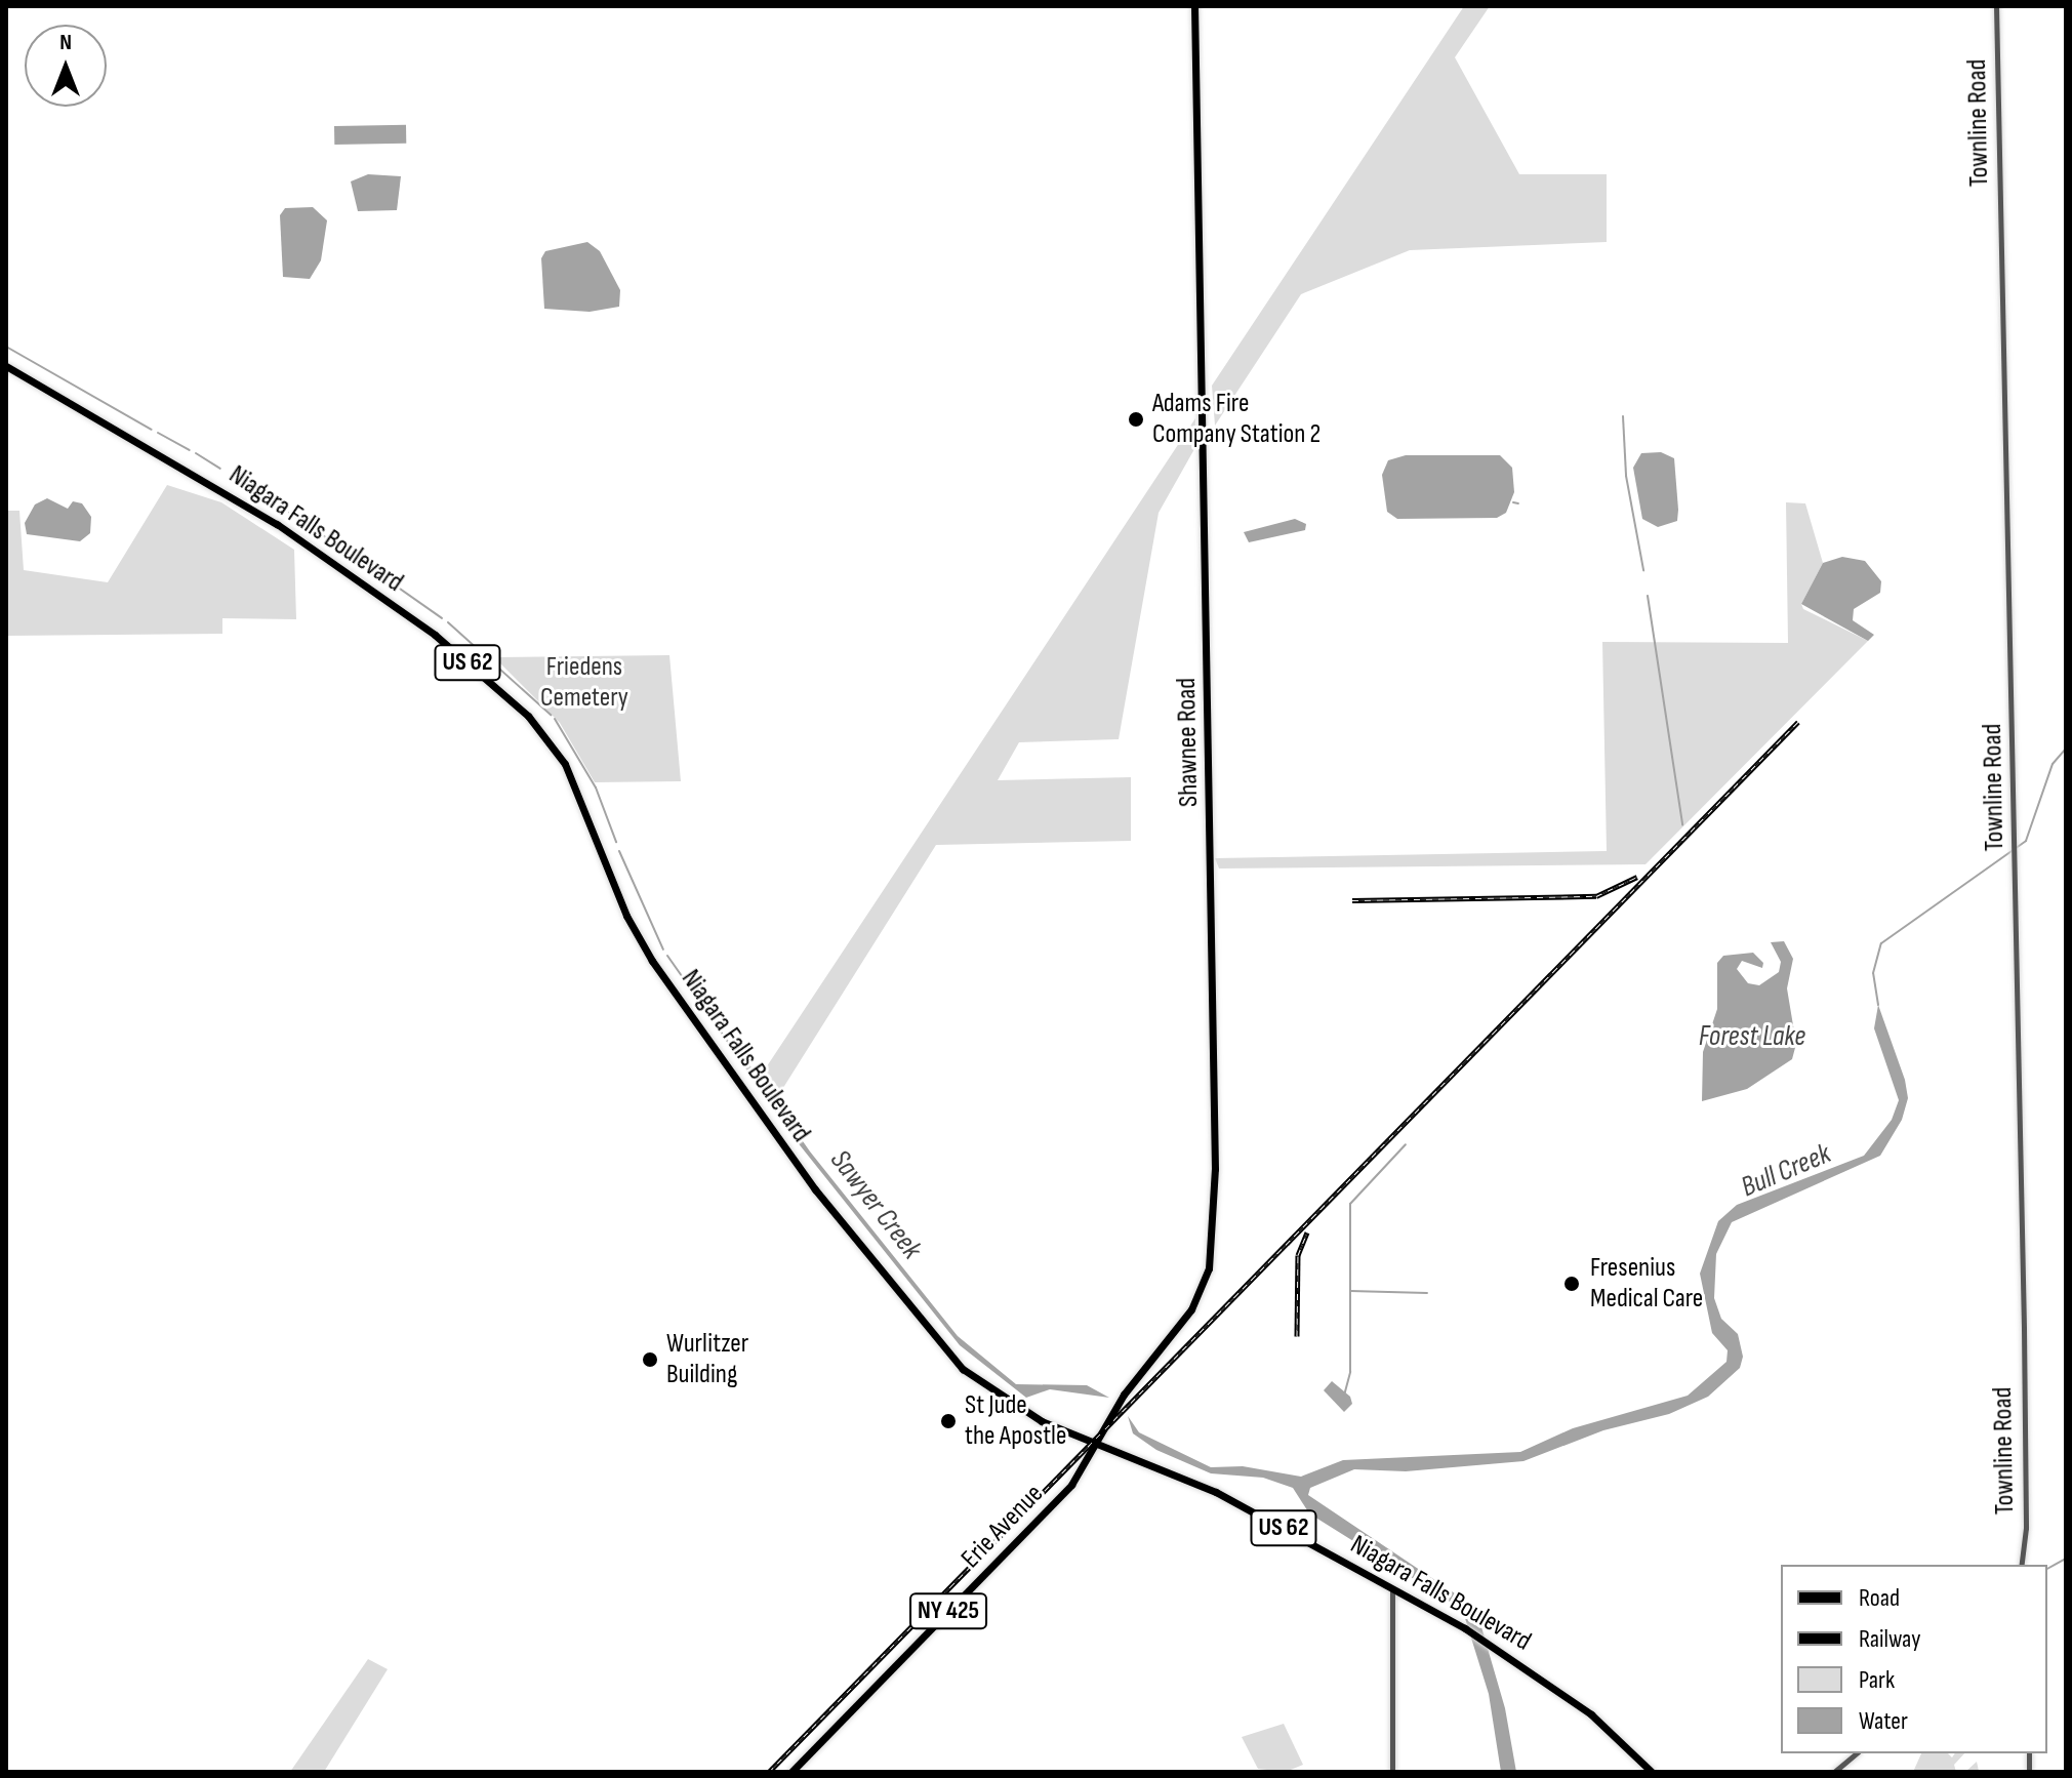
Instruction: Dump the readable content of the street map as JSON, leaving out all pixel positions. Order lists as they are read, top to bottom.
{
  "streets": {
    "main road": [
      "Niagara Falls Boulevard",
      "US 62",
      "Shawnee Road",
      "Erie Avenue",
      "NY 425"
    ],
    "street": ["Townline Road"]
  },
  "crossings": [
    ["Niagara Falls Boulevard", "Shawnee Road"],
    ["Niagara Falls Boulevard", "Erie Avenue"],
    ["Shawnee Road", "Erie Avenue"]
  ],
  "water": ["Forest Lake", "Bull Creek", "Sawyer Creek"],
  "parks": ["Friedens Cemetery"],
  "places": [
    "Adams Fire Company Station 2",
    "Fresenius Medical Care",
    "Wurlitzer Building",
    "St Jude the Apostle"
  ],
  "legend": [
    "Road",
    "Railway",
    "Park",
    "Water"
  ],
  "north": "top"
}
